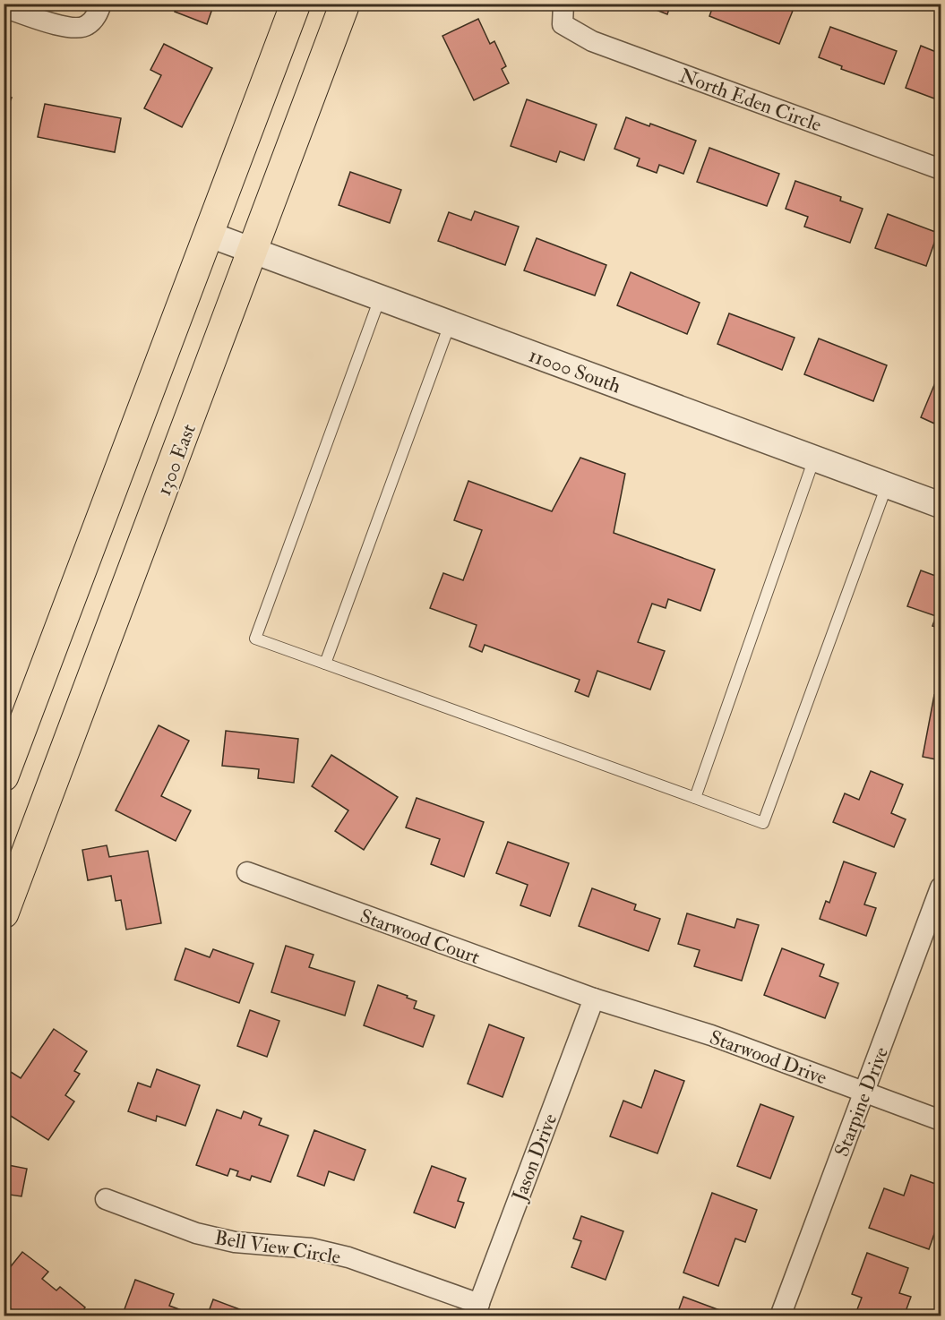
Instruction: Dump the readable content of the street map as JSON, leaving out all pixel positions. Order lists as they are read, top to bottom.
{
  "streets": {
    "main road": ["1300 East"],
    "street": [
      "North Eden Circle",
      "11000 South",
      "Starwood Court",
      "Starwood Drive",
      "Starpine Drive",
      "Jason Drive",
      "Bell View Circle"
    ]
  },
  "crossings": [
    ["11000 South", "1300 East"],
    ["Starwood Court", "Starwood Drive"],
    ["Starwood Court", "Jason Drive"],
    ["Starwood Drive", "Starpine Drive"],
    ["Starwood Drive", "Jason Drive"],
    ["Jason Drive", "Bell View Circle"]
  ]
}
